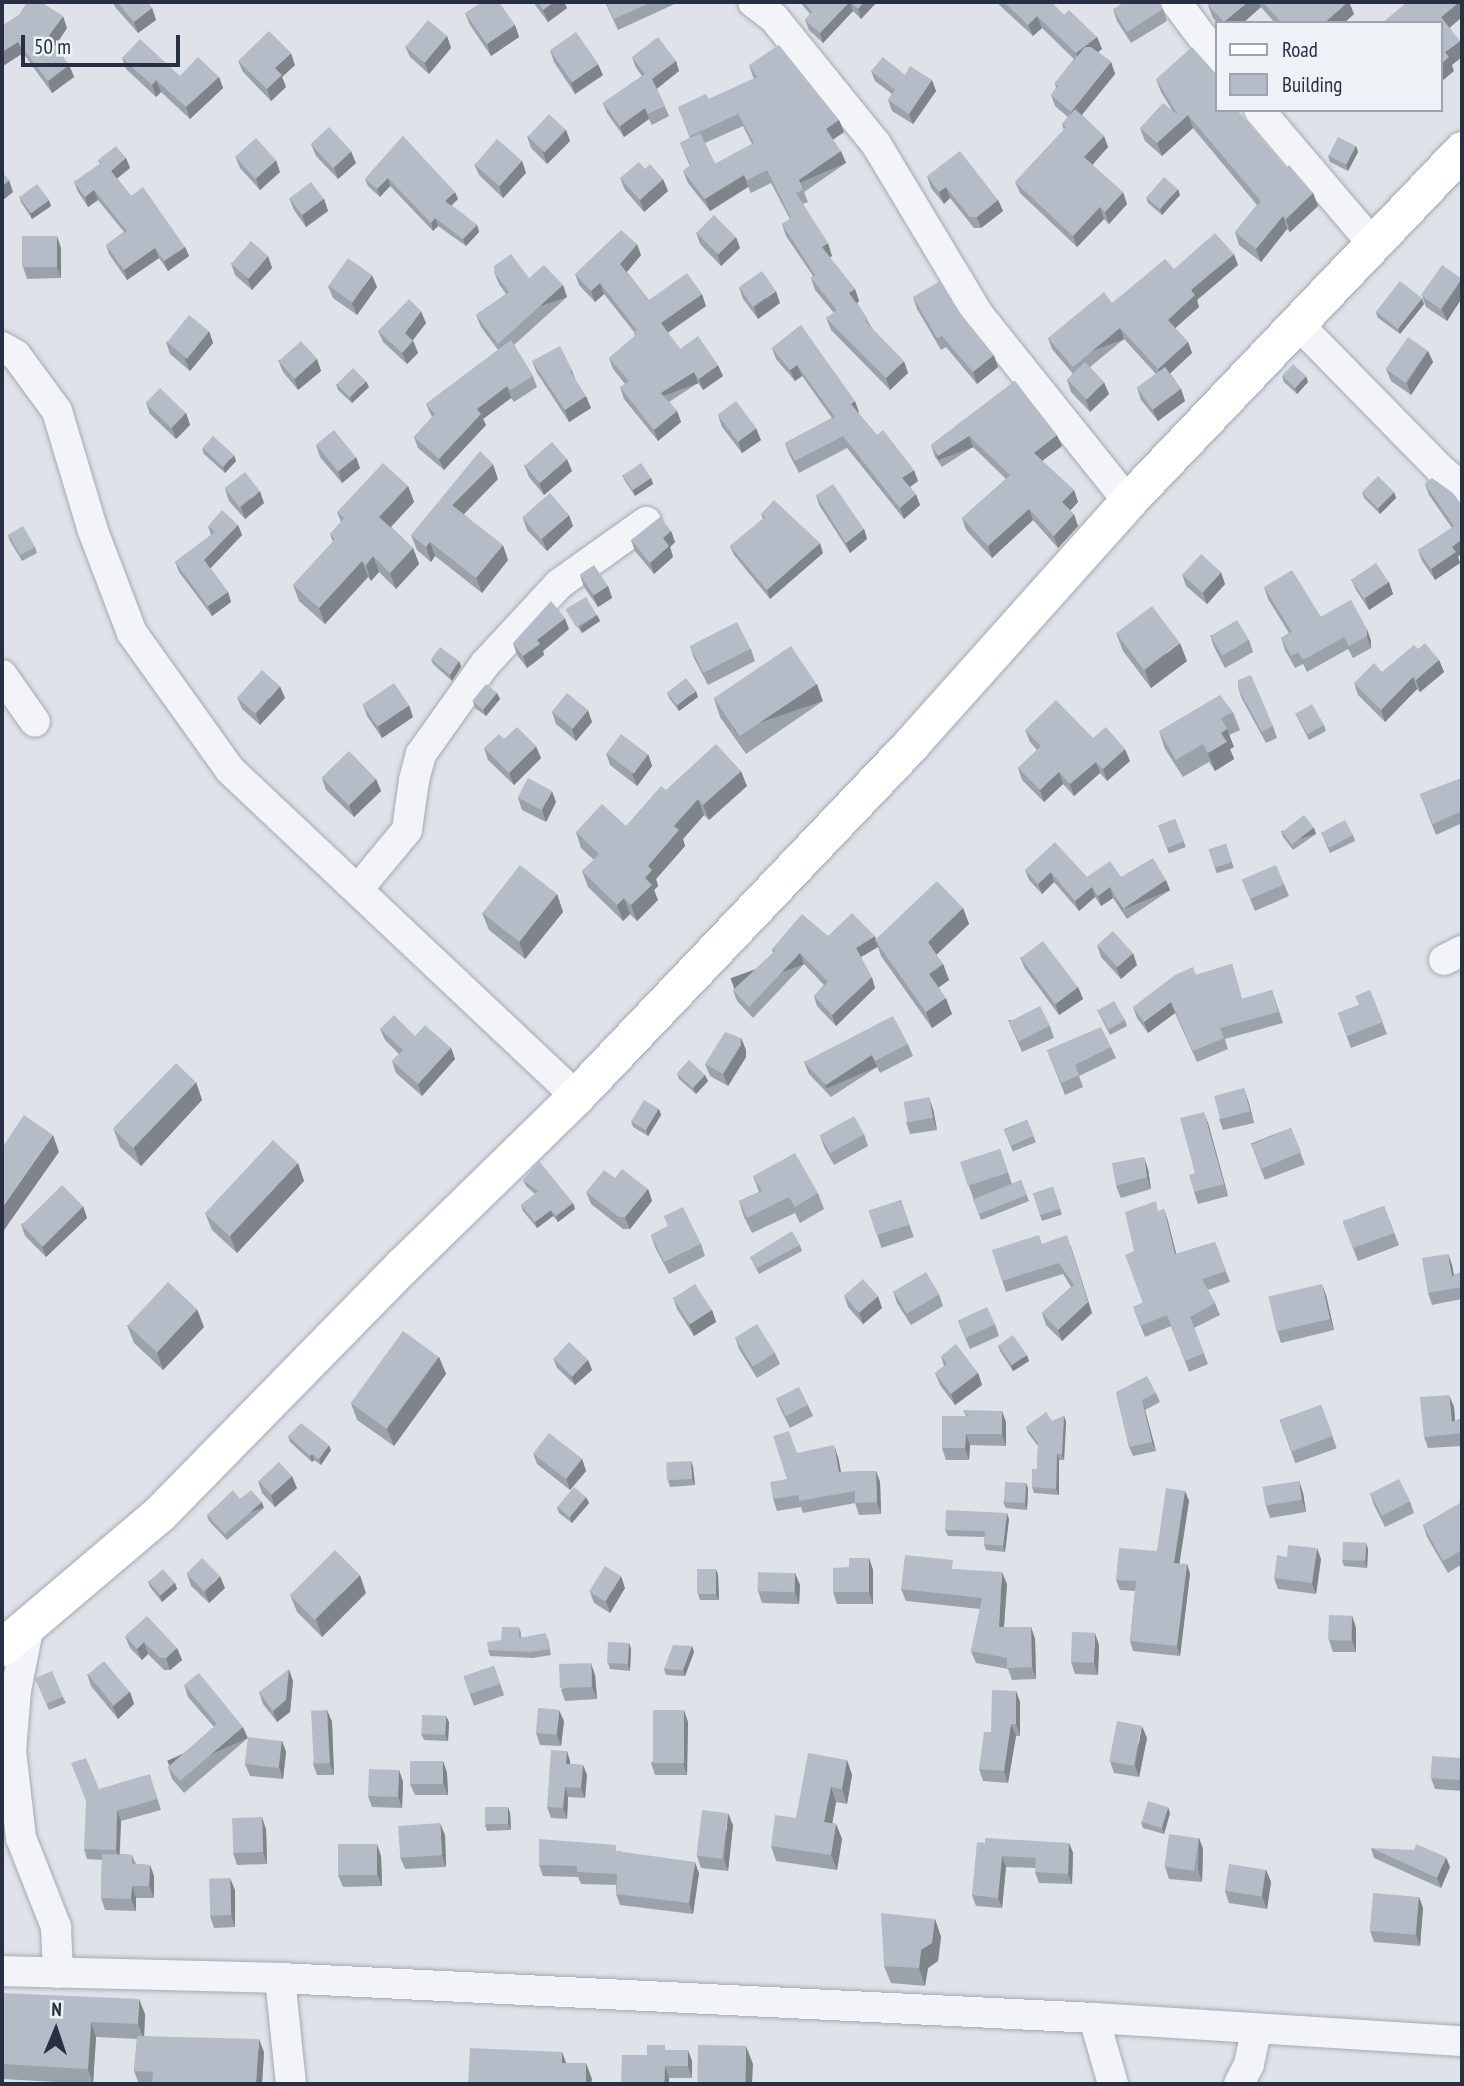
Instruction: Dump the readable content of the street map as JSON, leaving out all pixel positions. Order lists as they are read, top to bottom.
{
  "legend": ["Road", "Building"],
  "scale_bar": "50 m",
  "north": "top"
}
